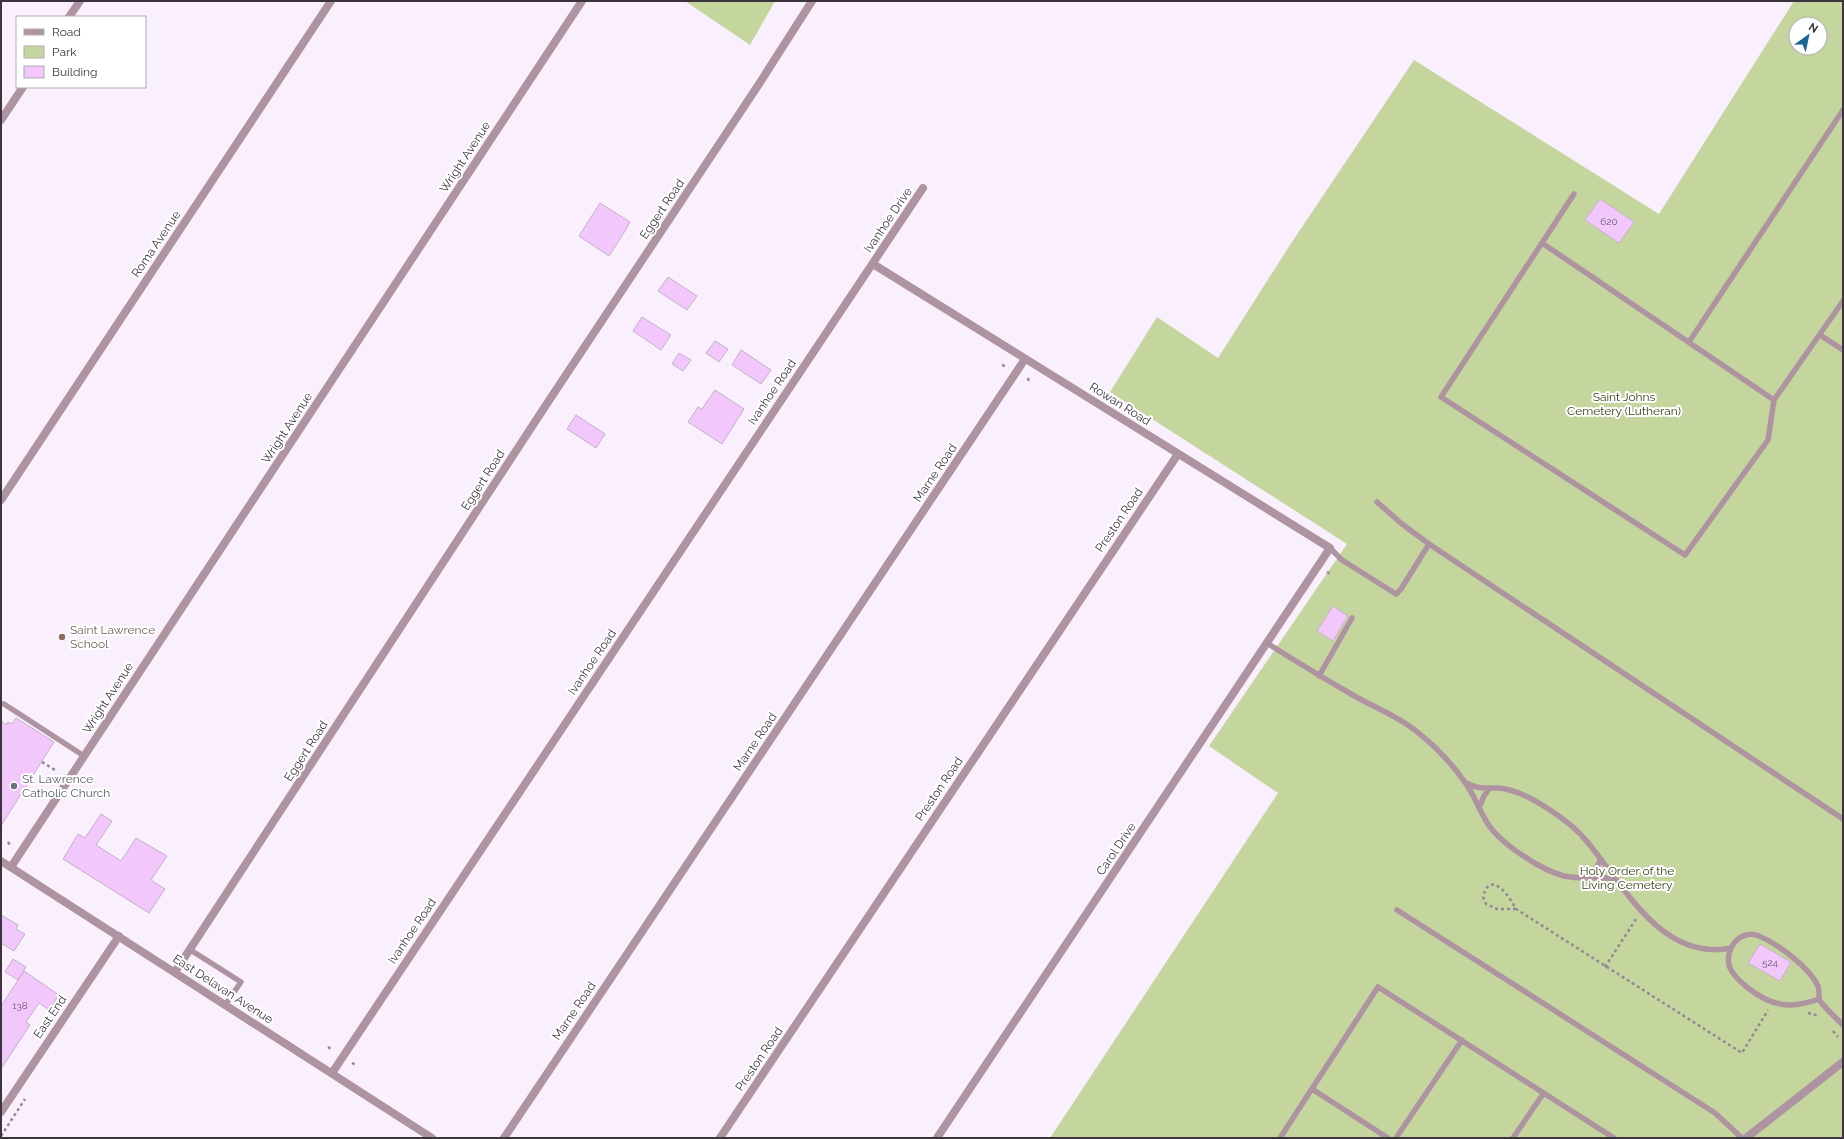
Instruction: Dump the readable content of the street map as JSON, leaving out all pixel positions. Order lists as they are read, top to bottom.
{
  "streets": {
    "street": [
      "Wright Avenue",
      "Eggert Road",
      "Ivanhoe Drive",
      "Roma Avenue",
      "Ivanhoe Road",
      "Rowan Road",
      "Marne Road",
      "Preston Road",
      "Carol Drive",
      "East Delavan Avenue",
      "East End"
    ]
  },
  "crossings": [
    ["Wright Avenue", "East Delavan Avenue"],
    ["Eggert Road", "East Delavan Avenue"],
    ["Ivanhoe Drive", "Ivanhoe Road"],
    ["Ivanhoe Drive", "Rowan Road"],
    ["Ivanhoe Road", "Rowan Road"],
    ["Ivanhoe Road", "East Delavan Avenue"],
    ["Rowan Road", "Marne Road"],
    ["Rowan Road", "Preston Road"],
    ["Rowan Road", "Carol Drive"],
    ["East Delavan Avenue", "East End"]
  ],
  "parks": ["Saint Johns Cemetery (Lutheran)", "Holy Order of the Living Cemetery"],
  "places": ["Saint Lawrence School", "St. Lawrence Catholic Church"],
  "house_numbers": ["620", "524", "138"],
  "legend": ["Road", "Park", "Building"],
  "north": "top right"
}
